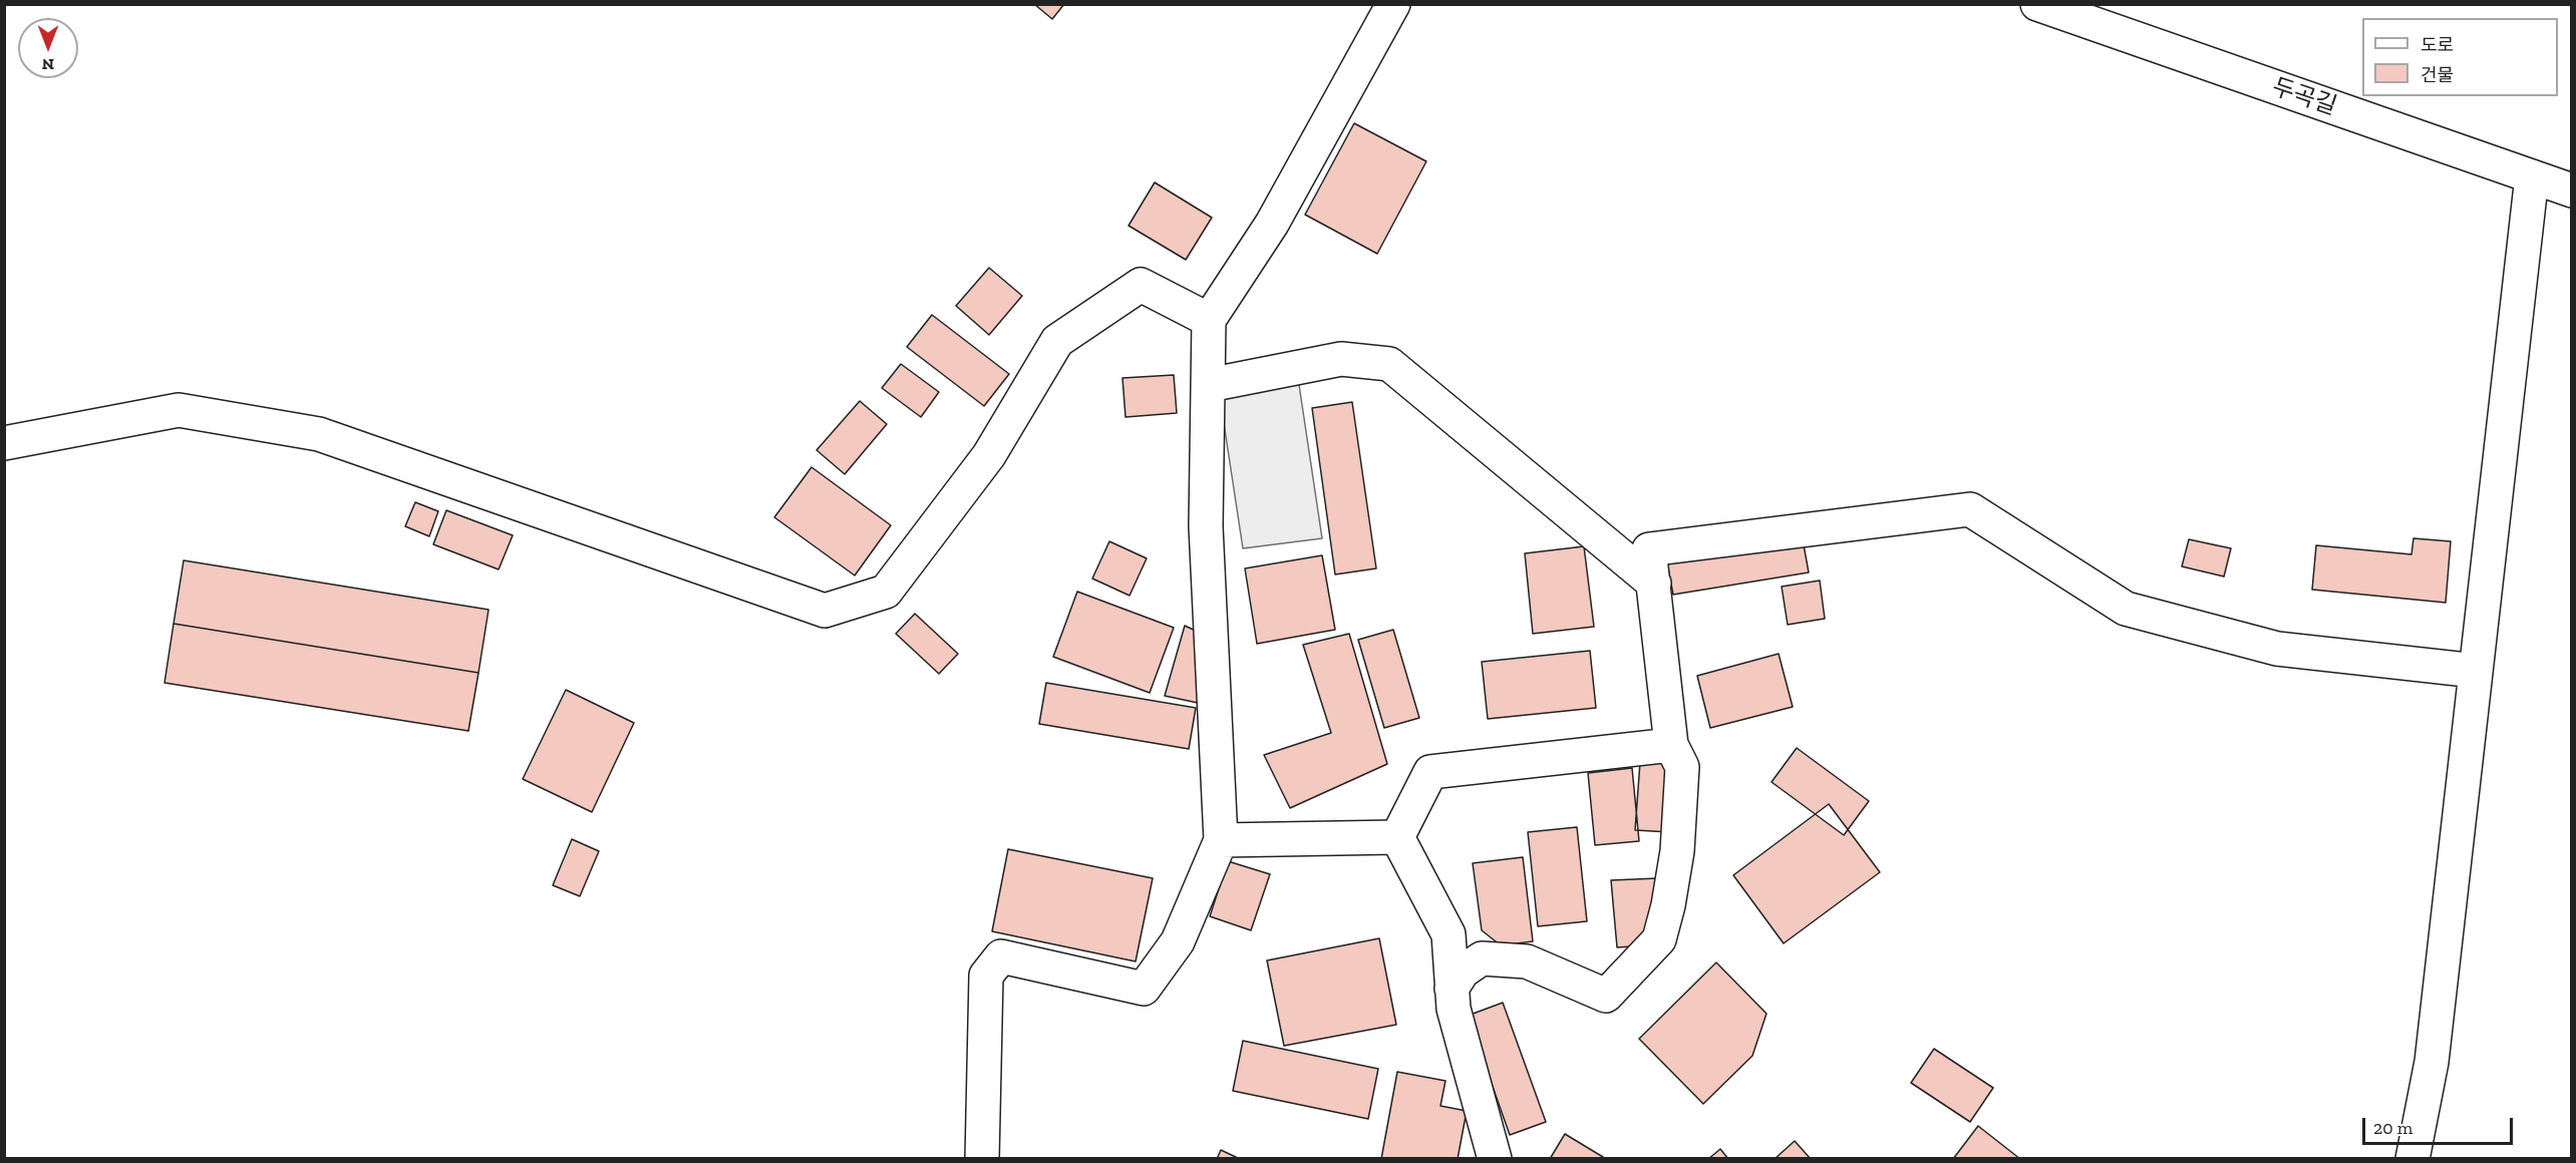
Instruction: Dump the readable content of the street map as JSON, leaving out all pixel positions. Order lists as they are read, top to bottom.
{
  "streets": {
    "street": ["두곡길"]
  },
  "legend": ["도로", "건물"],
  "scale_bar": "20 m",
  "north": "bottom"
}
